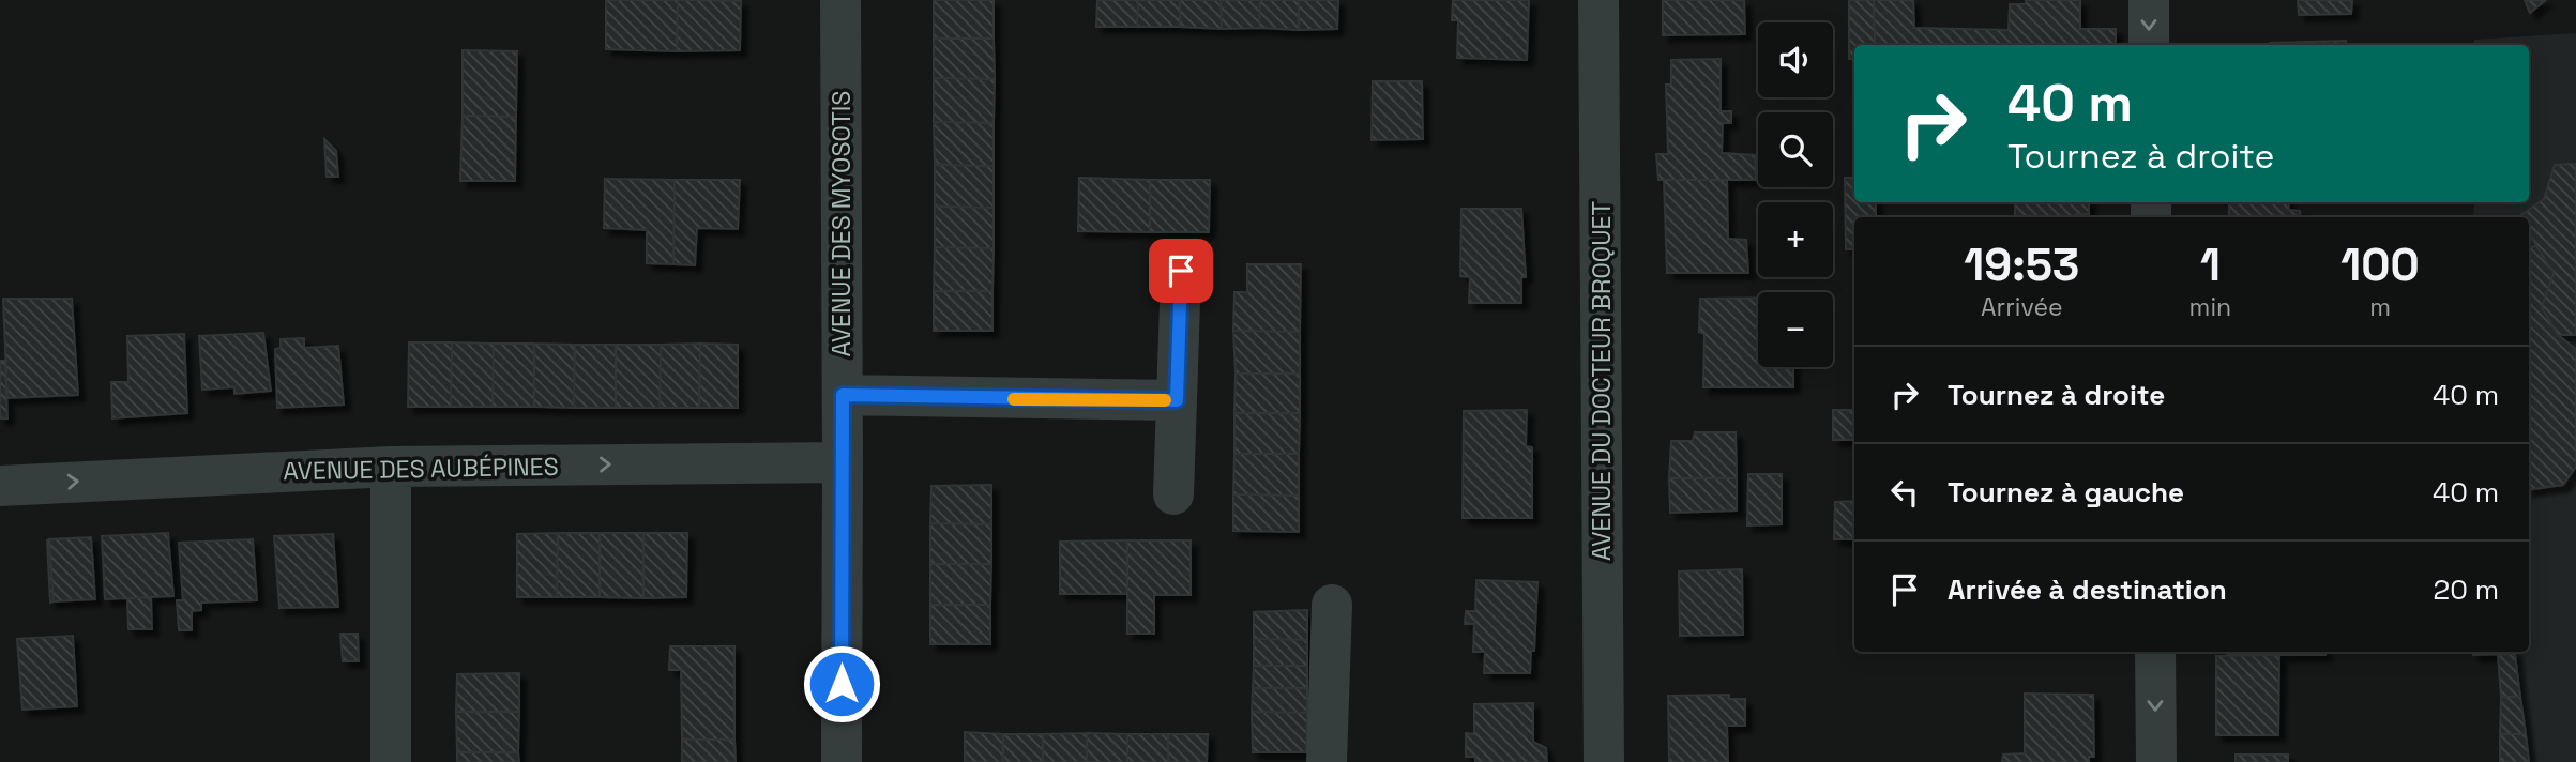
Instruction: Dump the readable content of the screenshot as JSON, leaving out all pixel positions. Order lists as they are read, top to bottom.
{
  "streets": {
    "street": ["AVENUE DES MYOSOTIS", "AVENUE DU DOCTEUR BROQUET", "AVENUE DES AUBÉPINES"]
  },
  "crossings": [
    ["AVENUE DES MYOSOTIS", "AVENUE DES AUBÉPINES"]
  ],
  "one_way": ["AVENUE DES AUBÉPINES"],
  "page": {
    "map_buttons": ["+", "−"],
    "turn": ["40 m", "Tournez à droite"],
    "eta": [
      "19:53",
      "Arrivée",
      "1",
      "min",
      "100",
      "m"
    ],
    "list": [
      {
        "name": "Tournez à droite",
        "value": "40 m"
      },
      {
        "name": "Tournez à gauche",
        "value": "40 m"
      },
      {
        "name": "Arrivée à destination",
        "value": "20 m"
      }
    ]
  }
}
